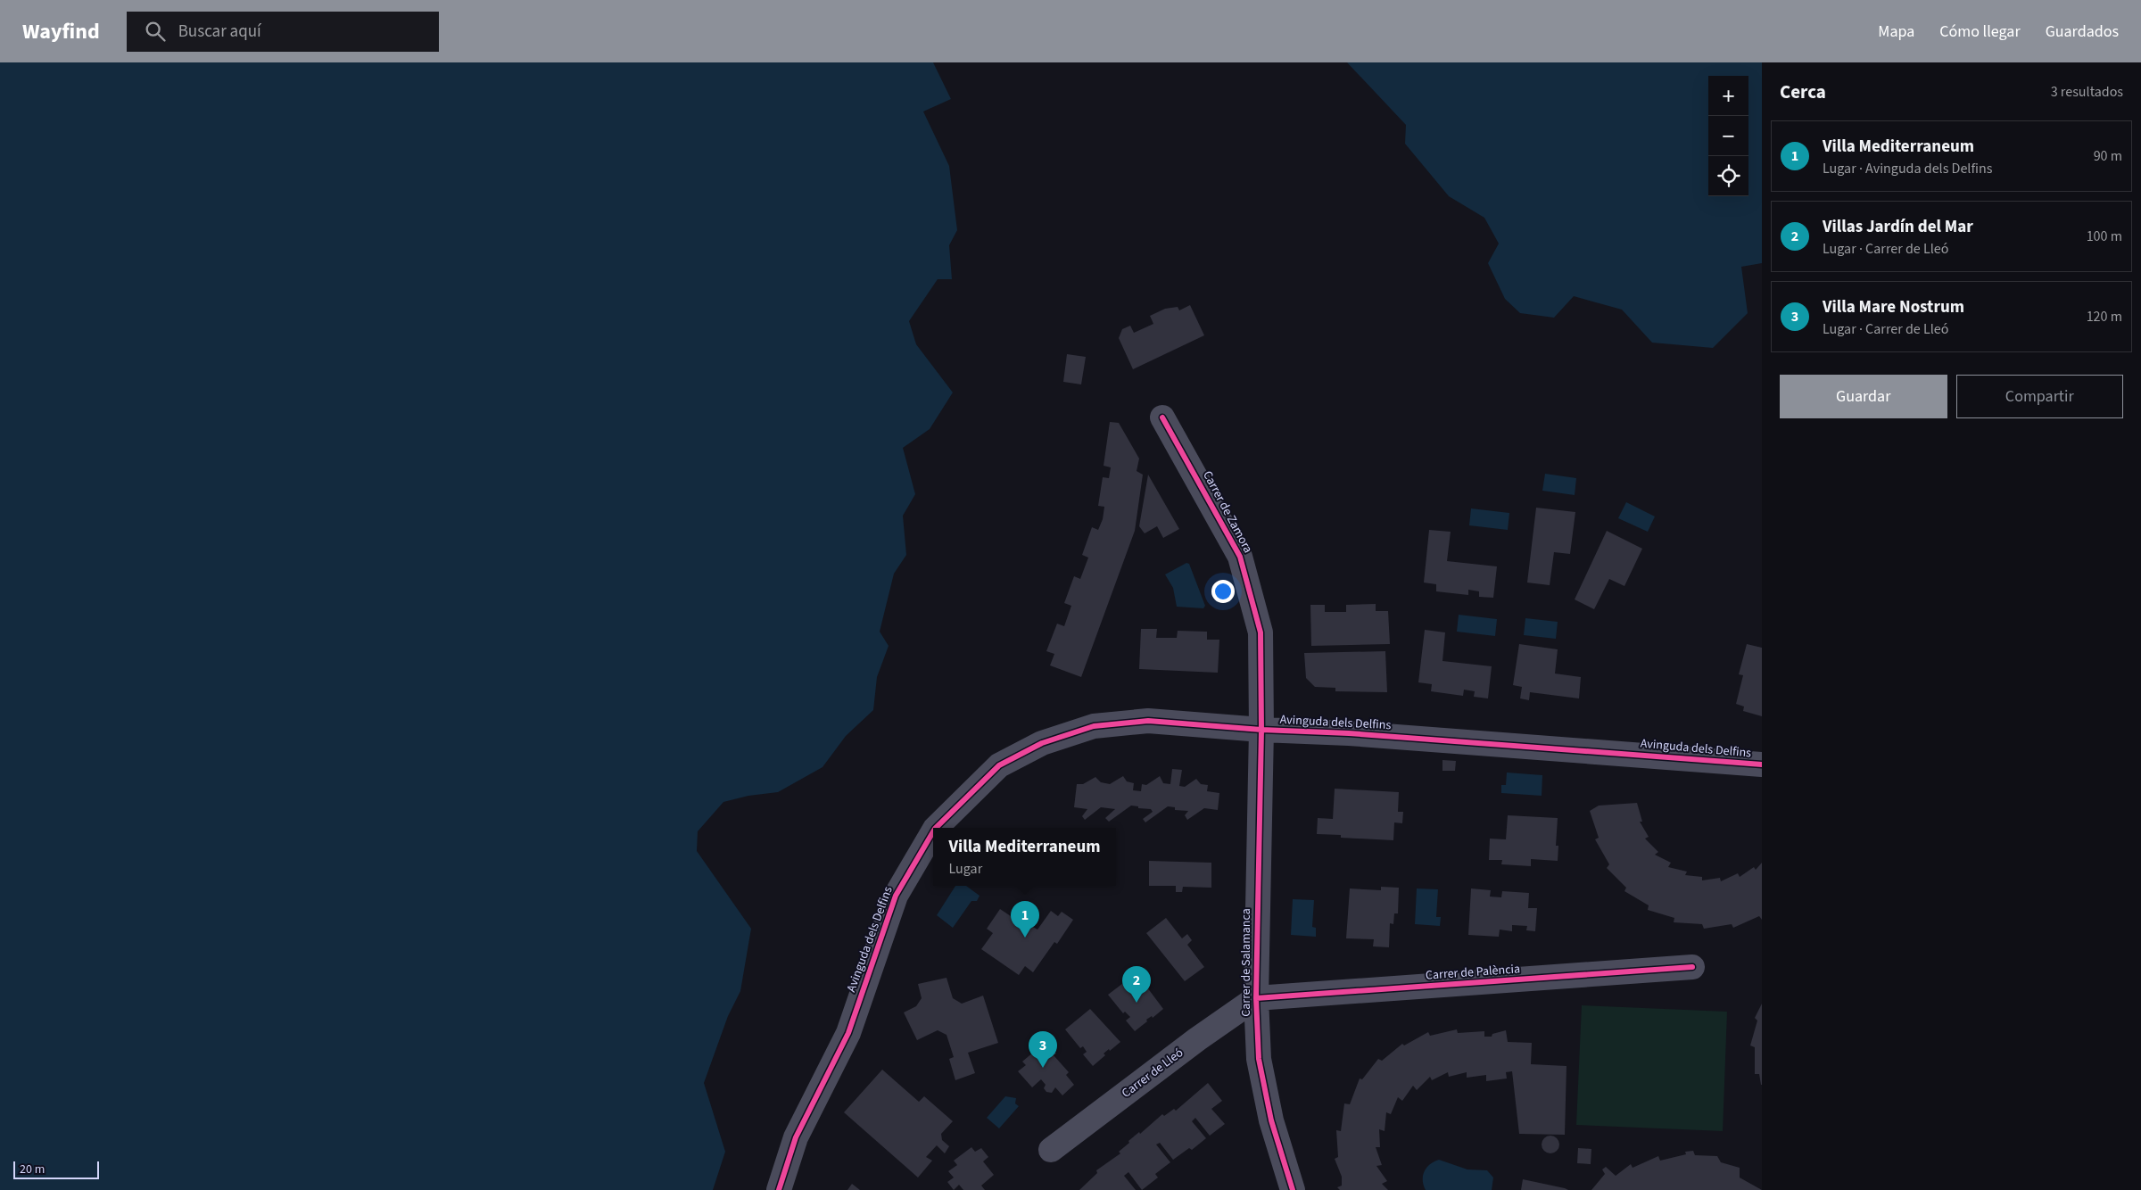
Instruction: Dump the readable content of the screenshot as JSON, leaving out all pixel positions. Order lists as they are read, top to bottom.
{
  "streets": {
    "street": [
      "Carrer de Zamora",
      "Avinguda dels Delfins",
      "Carrer de Salamanca",
      "Carrer de Palència",
      "Carrer de Lleó"
    ]
  },
  "crossings": [
    ["Carrer de Zamora", "Avinguda dels Delfins"],
    ["Carrer de Zamora", "Carrer de Salamanca"],
    ["Avinguda dels Delfins", "Carrer de Salamanca"],
    ["Carrer de Salamanca", "Carrer de Palència"],
    ["Carrer de Salamanca", "Carrer de Lleó"],
    ["Carrer de Palència", "Carrer de Lleó"]
  ],
  "scale_bar": "20 m",
  "page": {
    "header": "Wayfind",
    "search": "Buscar aquí",
    "nav": ["Mapa", "Cómo llegar", "Guardados"],
    "heading": ["Cerca", "3 resultados"],
    "map_buttons": ["+", "−"],
    "list": [
      {
        "mark": "1",
        "name": "Villa Mediterraneum",
        "note": "Lugar · Avinguda dels Delfins",
        "value": "90 m"
      },
      {
        "mark": "2",
        "name": "Villas Jardín del Mar",
        "note": "Lugar · Carrer de Lleó",
        "value": "100 m"
      },
      {
        "mark": "3",
        "name": "Villa Mare Nostrum",
        "note": "Lugar · Carrer de Lleó",
        "value": "120 m"
      }
    ],
    "buttons": ["Guardar", "Compartir"],
    "popup": ["Villa Mediterraneum", "Lugar"],
    "pins": ["1", "2", "3"],
    "scale": "20 m"
  }
}
